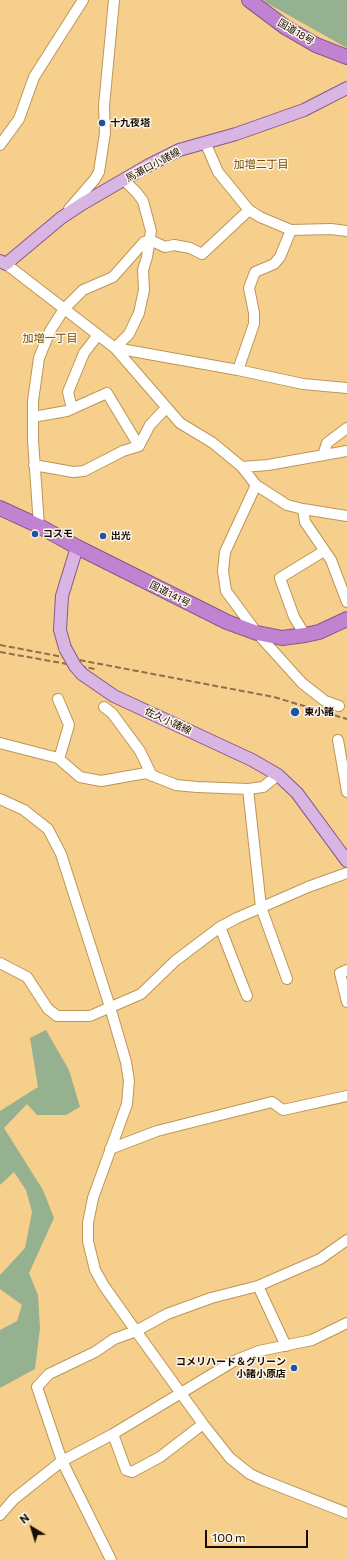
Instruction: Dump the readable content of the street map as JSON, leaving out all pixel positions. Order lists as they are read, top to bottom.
{
  "streets": {
    "highway": ["国道18号", "国道141号"],
    "main road": ["馬瀬口小諸線", "佐久小諸線"]
  },
  "crossings": [
    ["国道141号", "佐久小諸線"]
  ],
  "districts": ["加増二丁目", "加増一丁目"],
  "places": [
    "十九夜塔",
    "コスモ",
    "出光",
    "東小諸",
    "コメリハード＆グリーン 小諸小原店"
  ],
  "scale_bar": "100 m",
  "north": "top left"
}
